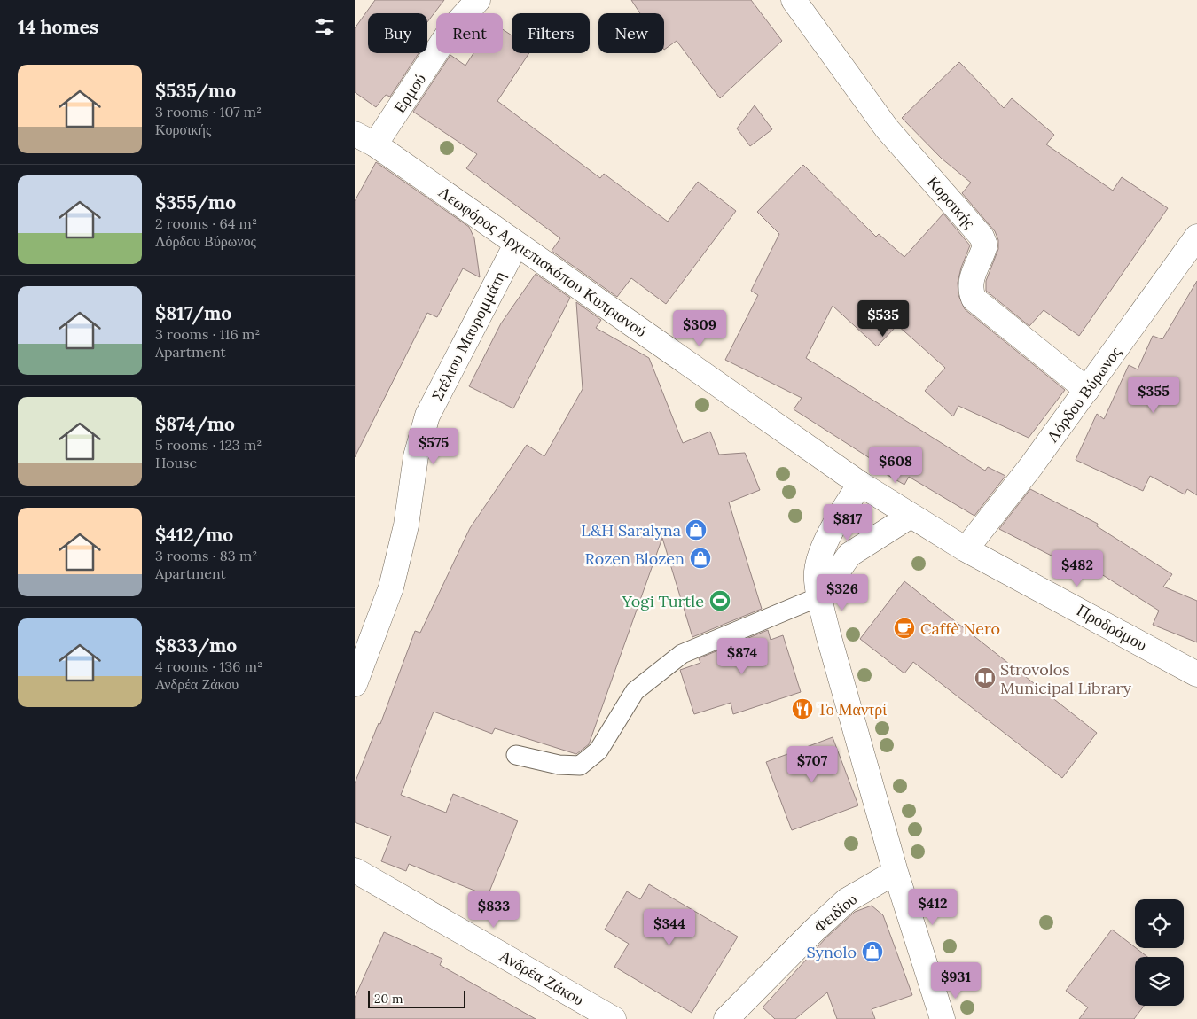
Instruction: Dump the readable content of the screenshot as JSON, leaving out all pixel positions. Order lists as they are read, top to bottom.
{
  "streets": {
    "street": [
      "Ερμού",
      "Κορσικής",
      "Λεωφόρος Αρχιεπισκόπου Κυπριανού",
      "Στέλιου Μαυρομμάτη",
      "Λόρδου Βύρωνος",
      "Προδρόμου",
      "Φειδίου",
      "Ανδρέα Ζάκου"
    ]
  },
  "crossings": [
    ["Ερμού", "Λεωφόρος Αρχιεπισκόπου Κυπριανού"],
    ["Κορσικής", "Λόρδου Βύρωνος"],
    ["Λεωφόρος Αρχιεπισκόπου Κυπριανού", "Στέλιου Μαυρομμάτη"],
    ["Λεωφόρος Αρχιεπισκόπου Κυπριανού", "Προδρόμου"],
    ["Λόρδου Βύρωνος", "Προδρόμου"]
  ],
  "places": {
    "shop": ["L&H Saralyna", "Rozen Blozen", "Synolo"],
    "sports": ["Yogi Turtle"],
    "cafe": ["Caffè Nero"],
    "library": ["Strovolos Municipal Library"],
    "restaurant": ["Το Μαντρί"]
  },
  "scale_bar": "20 m",
  "page": {
    "heading": "14 homes",
    "chip": [
      "Buy",
      "Rent",
      "Filters",
      "New"
    ],
    "list": [
      {
        "name": "$535/mo",
        "note": "3 rooms · 107 m² · Κορσικής"
      },
      {
        "name": "$355/mo",
        "note": "2 rooms · 64 m² · Λόρδου Βύρωνος"
      },
      {
        "name": "$817/mo",
        "note": "3 rooms · 116 m² · Apartment"
      },
      {
        "name": "$874/mo",
        "note": "5 rooms · 123 m² · House"
      },
      {
        "name": "$412/mo",
        "note": "3 rooms · 83 m² · Apartment"
      },
      {
        "name": "$833/mo",
        "note": "4 rooms · 136 m² · Ανδρέα Ζάκου"
      }
    ],
    "price": [
      "$535",
      "$309",
      "$355",
      "$575",
      "$608",
      "$817",
      "$482",
      "$326",
      "$874",
      "$707",
      "$412",
      "$833",
      "$344",
      "$931"
    ],
    "scale": "20 m"
  }
}
